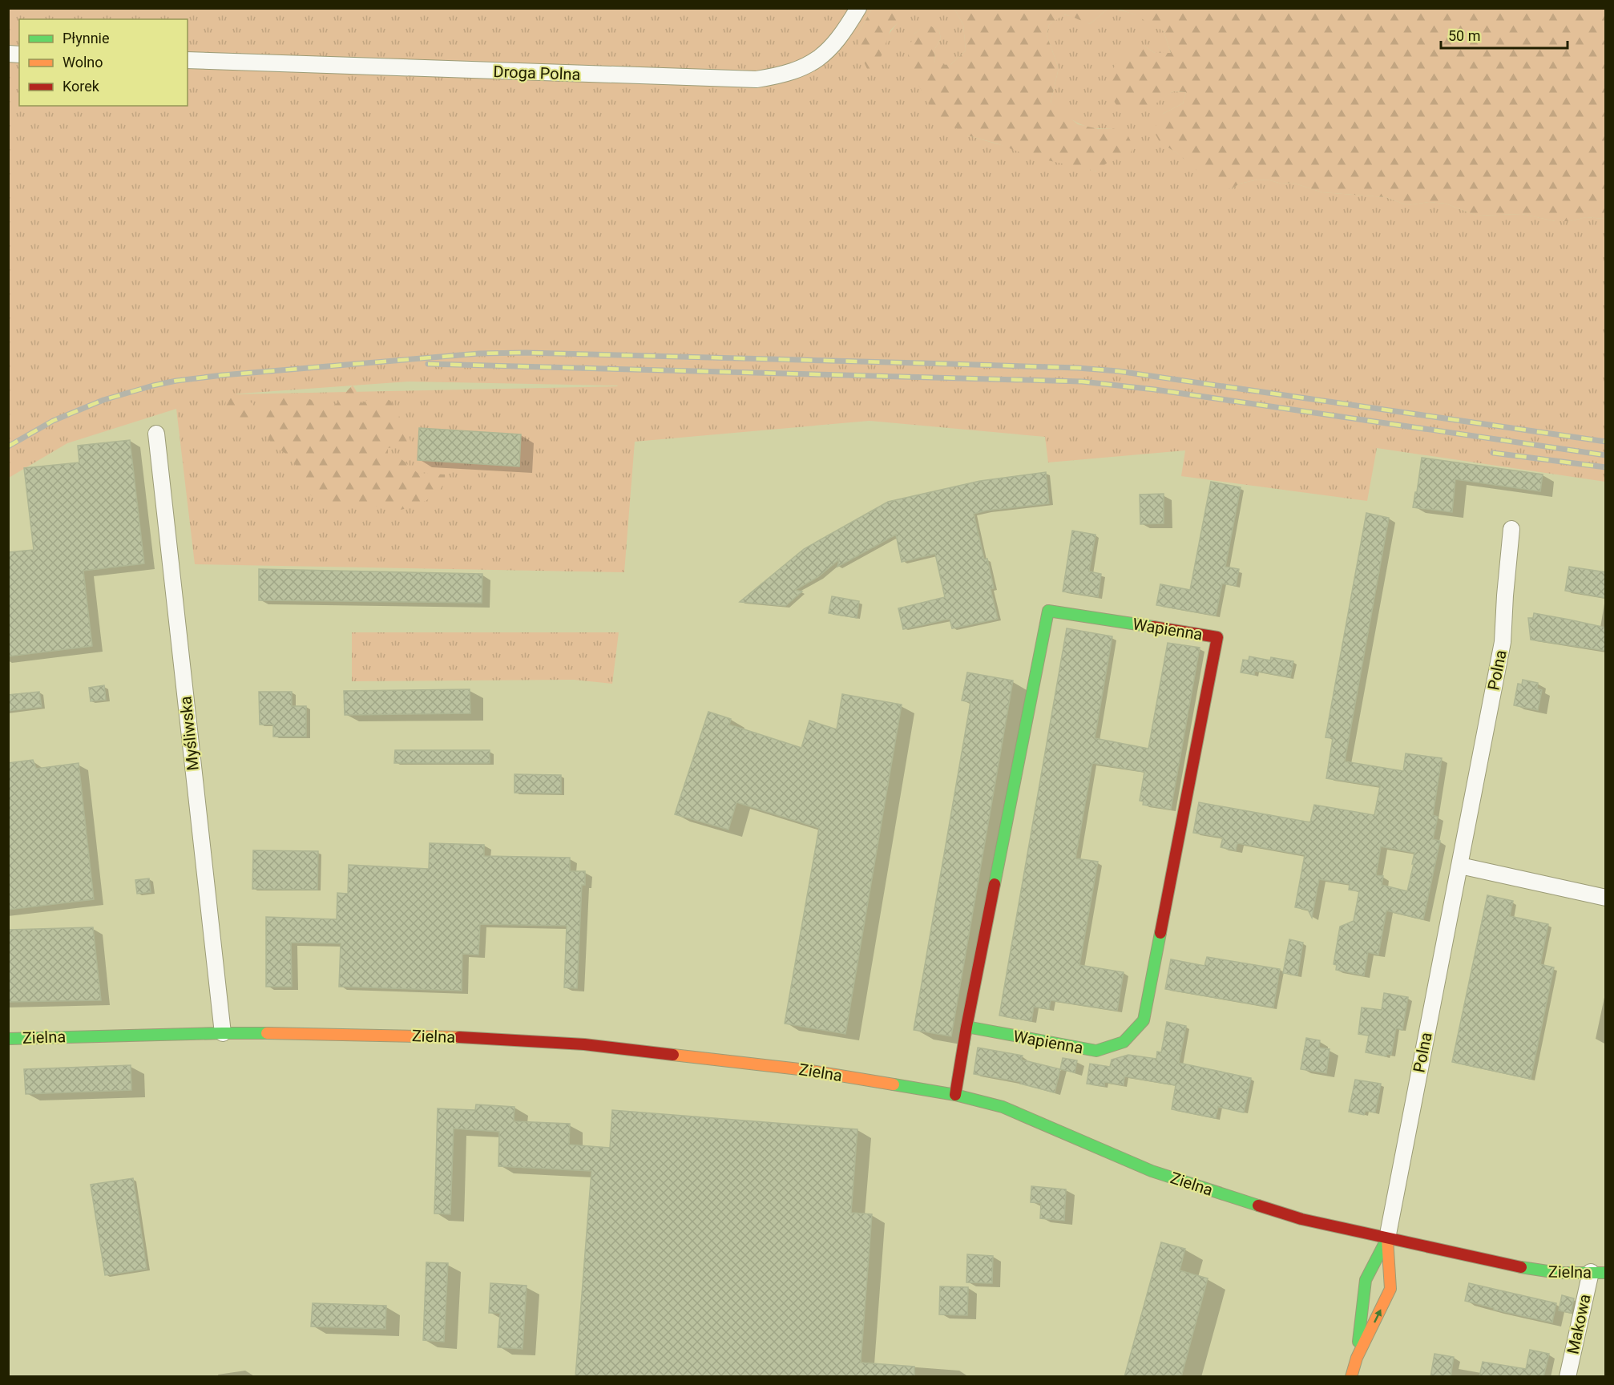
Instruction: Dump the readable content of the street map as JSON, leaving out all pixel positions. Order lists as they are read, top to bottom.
{
  "streets": {
    "street": [
      "Droga Polna",
      "Wapienna",
      "Polna",
      "Myśliwska",
      "Zielna",
      "Makowa"
    ]
  },
  "crossings": [
    ["Wapienna", "Zielna"],
    ["Polna", "Zielna"],
    ["Myśliwska", "Zielna"],
    ["Zielna", "Makowa"]
  ],
  "legend": ["Płynnie", "Wolno", "Korek"],
  "scale_bar": "50 m"
}
